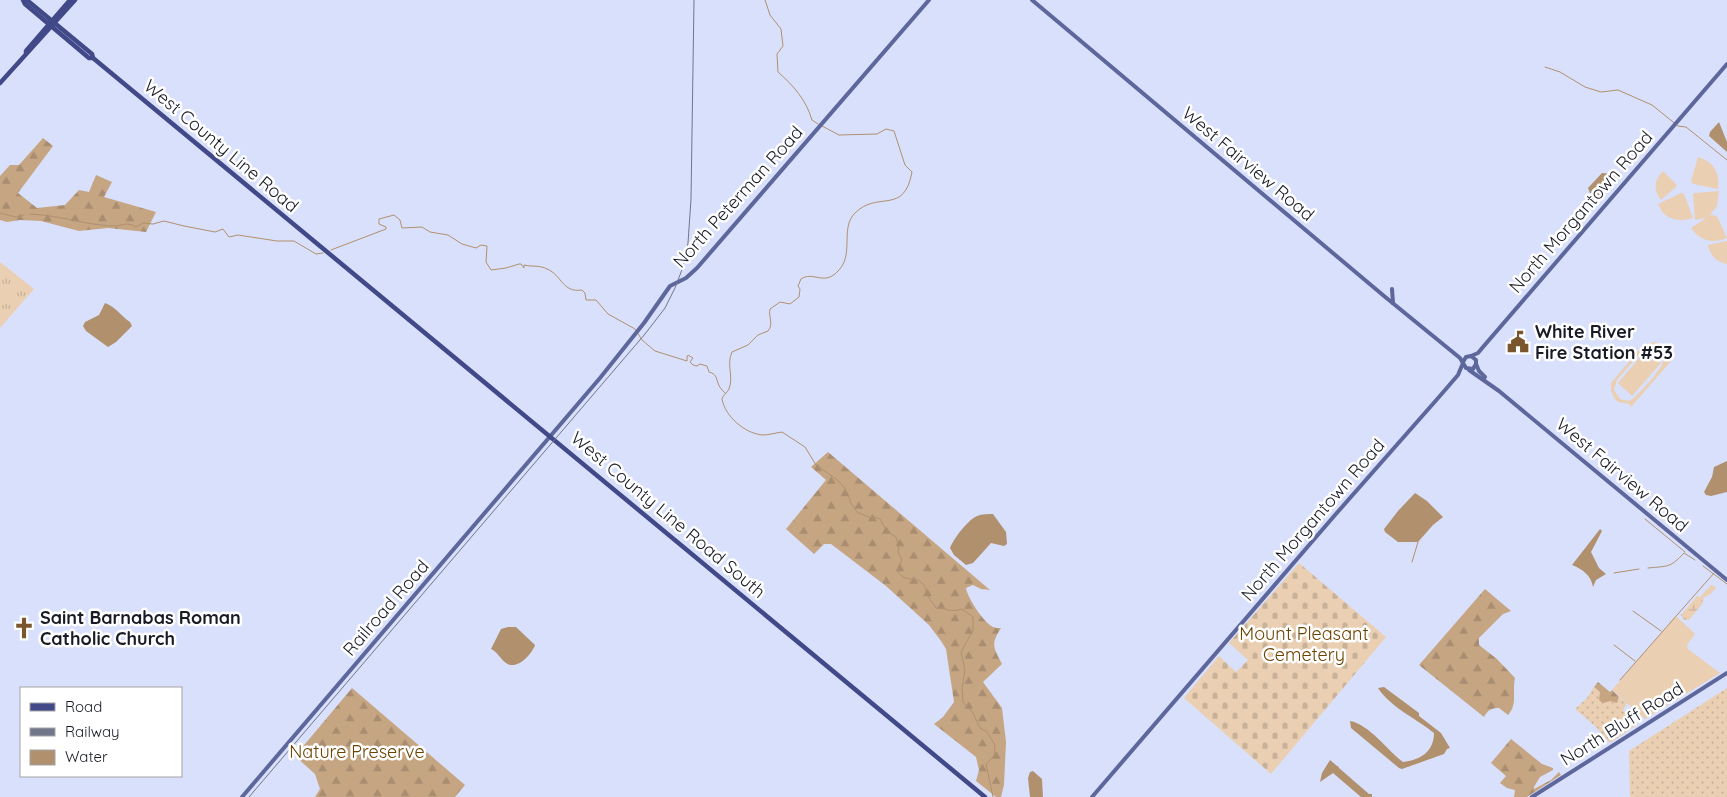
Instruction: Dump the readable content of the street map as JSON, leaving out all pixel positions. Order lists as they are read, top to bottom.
{
  "streets": {
    "main road": ["West County Line Road", "West County Line Road South"],
    "street": [
      "West Fairview Road",
      "North Peterman Road",
      "North Morgantown Road",
      "Railroad Road",
      "North Bluff Road"
    ]
  },
  "crossings": [
    ["West County Line Road", "West County Line Road South"],
    ["West Fairview Road", "North Morgantown Road"],
    ["North Peterman Road", "West County Line Road South"],
    ["North Peterman Road", "Railroad Road"],
    ["West County Line Road South", "Railroad Road"]
  ],
  "parks": ["Mount Pleasant Cemetery", "Nature Preserve"],
  "places": {
    "public building": ["White River Fire Station #53"],
    "church": ["Saint Barnabas Roman Catholic Church"]
  },
  "legend": ["Road", "Railway", "Water"]
}
